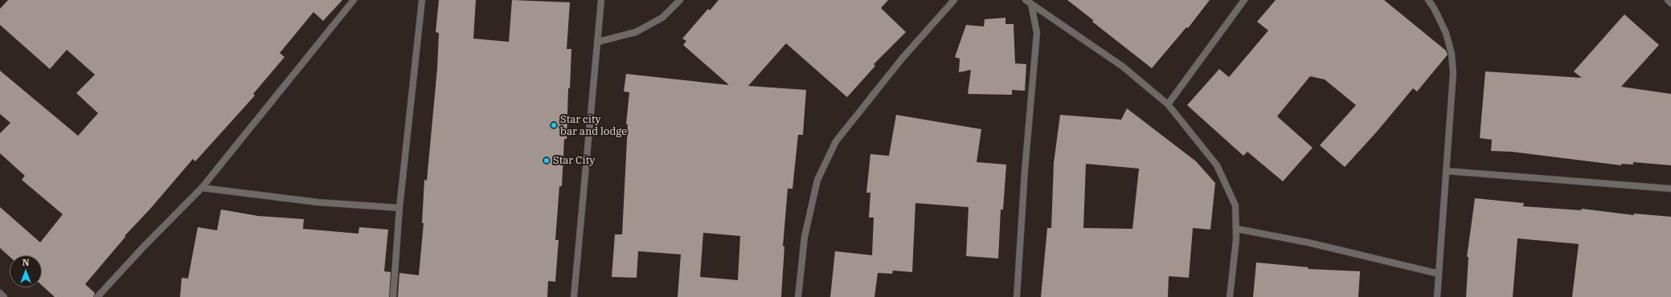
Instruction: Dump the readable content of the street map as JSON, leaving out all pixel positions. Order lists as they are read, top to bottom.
{
  "places": ["Star city bar and lodge", "Star City"],
  "north": "top"
}
